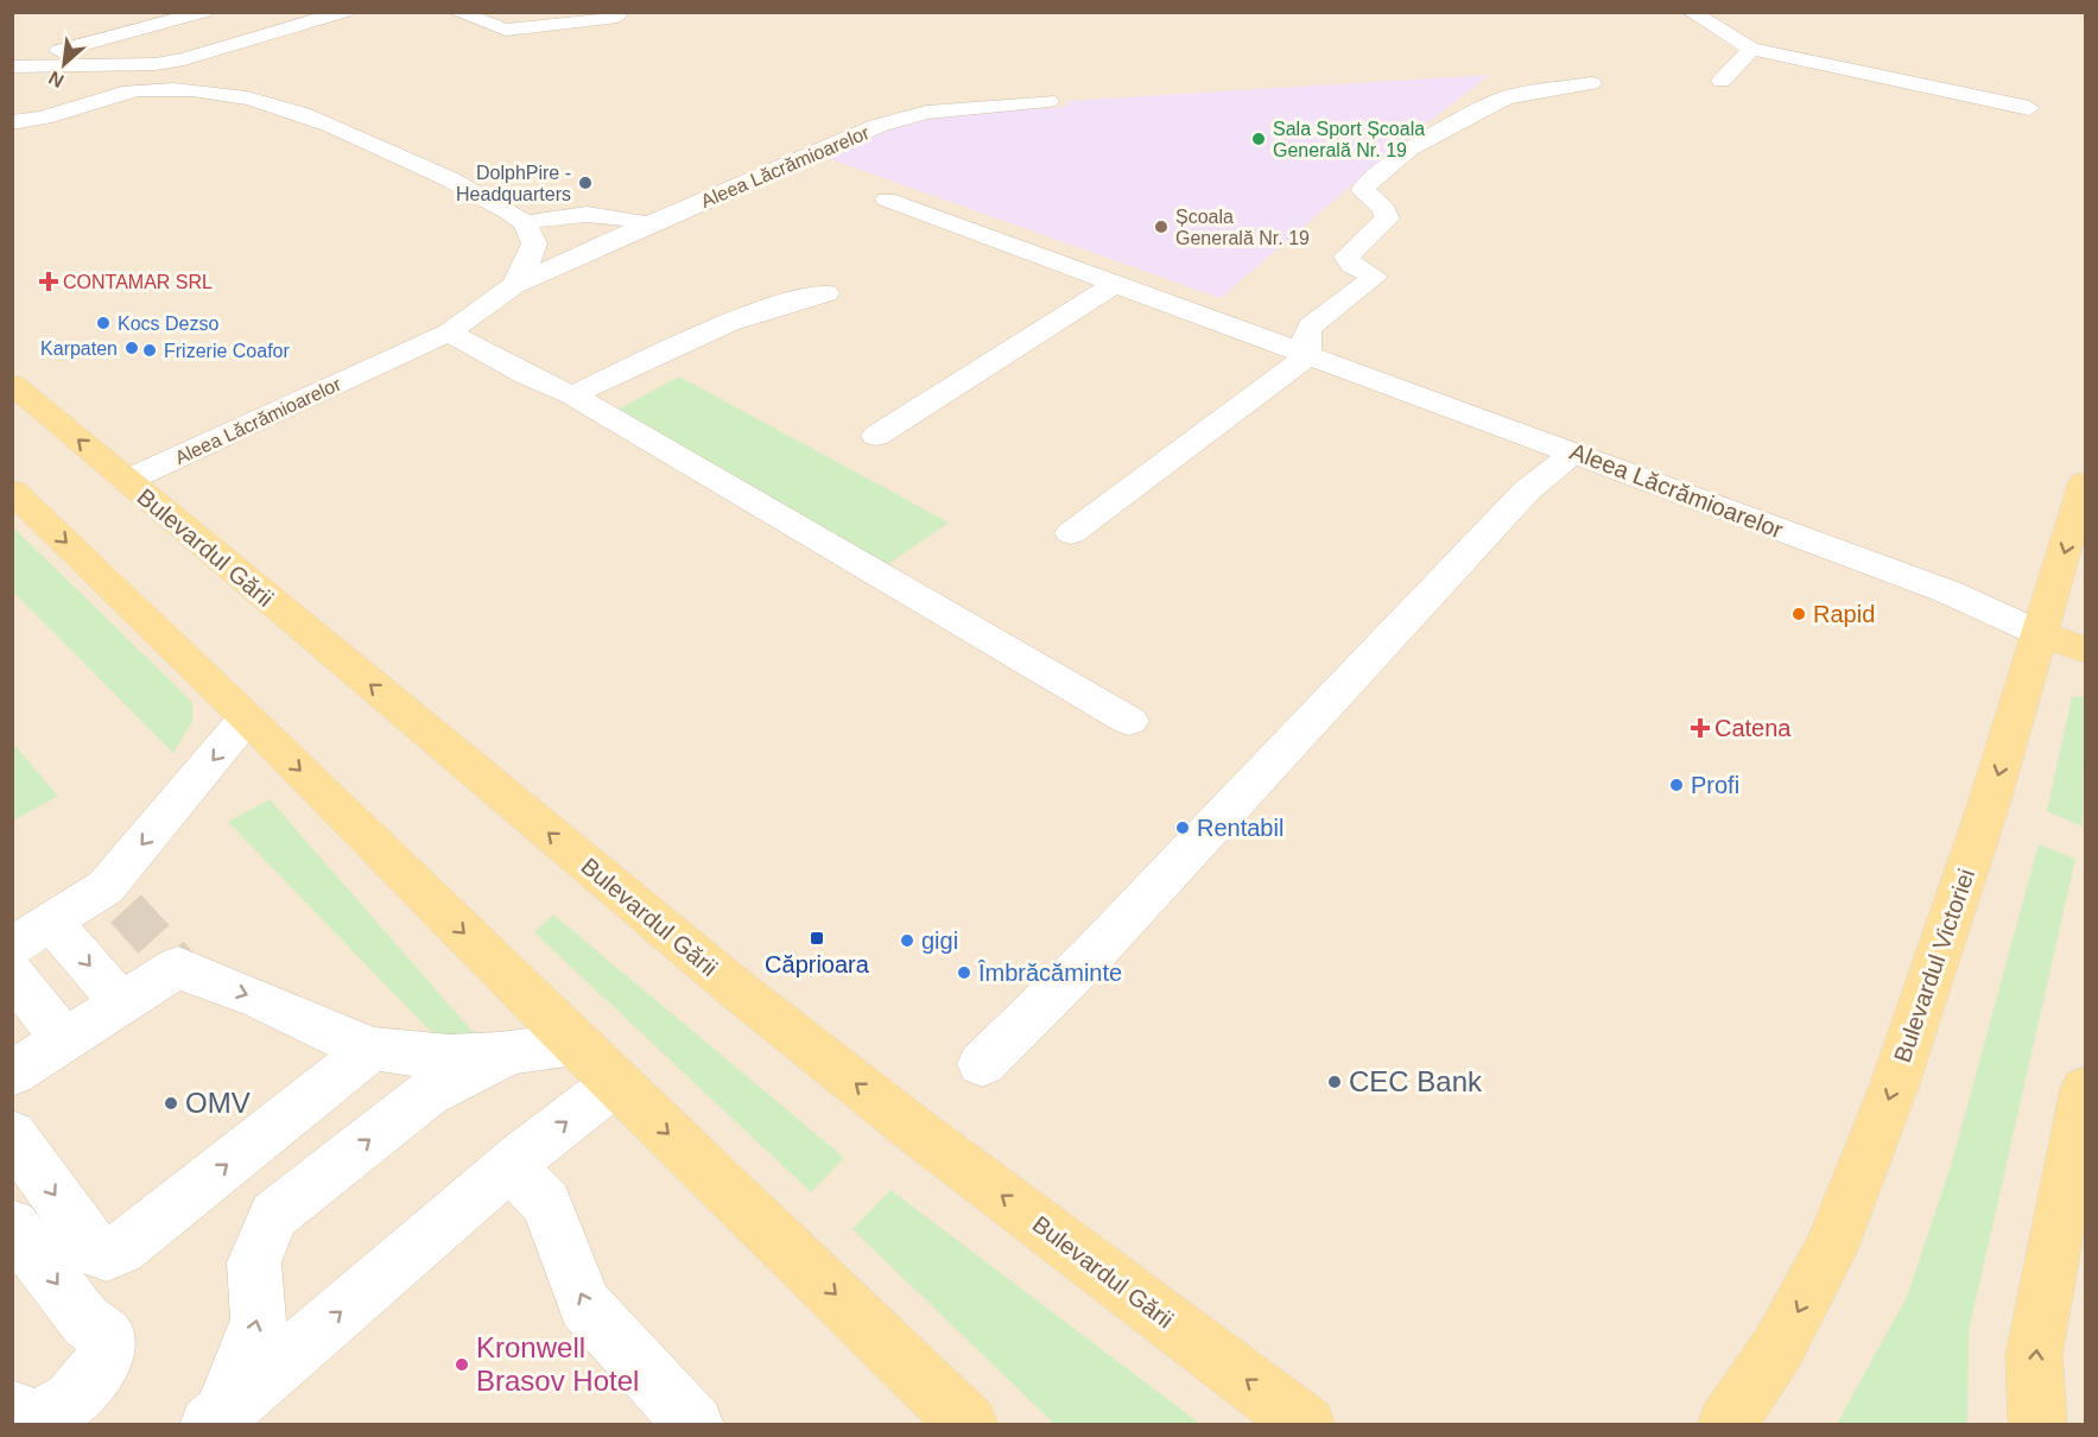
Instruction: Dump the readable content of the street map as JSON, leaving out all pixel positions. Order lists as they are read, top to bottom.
{
  "streets": {
    "main road": ["Bulevardul Gării", "Bulevardul Victoriei"],
    "street": ["Aleea Lăcrămioarelor"]
  },
  "crossings": [
    ["Aleea Lăcrămioarelor", "Bulevardul Gării"],
    ["Aleea Lăcrămioarelor", "Bulevardul Victoriei"]
  ],
  "places": {
    "other": [
      "Sala Sport Școala Generală Nr. 19",
      "DolphPire - Headquarters",
      "Școala Generală Nr. 19",
      "Kocs Dezso",
      "Karpaten",
      "Frizerie Coafor",
      "Rapid",
      "Profi",
      "Rentabil",
      "gigi",
      "Îmbrăcăminte",
      "CEC Bank",
      "OMV",
      "Kronwell Brasov Hotel"
    ],
    "health": ["CONTAMAR SRL", "Catena"],
    "transit": ["Căprioara"]
  },
  "north": "bottom left"
}
